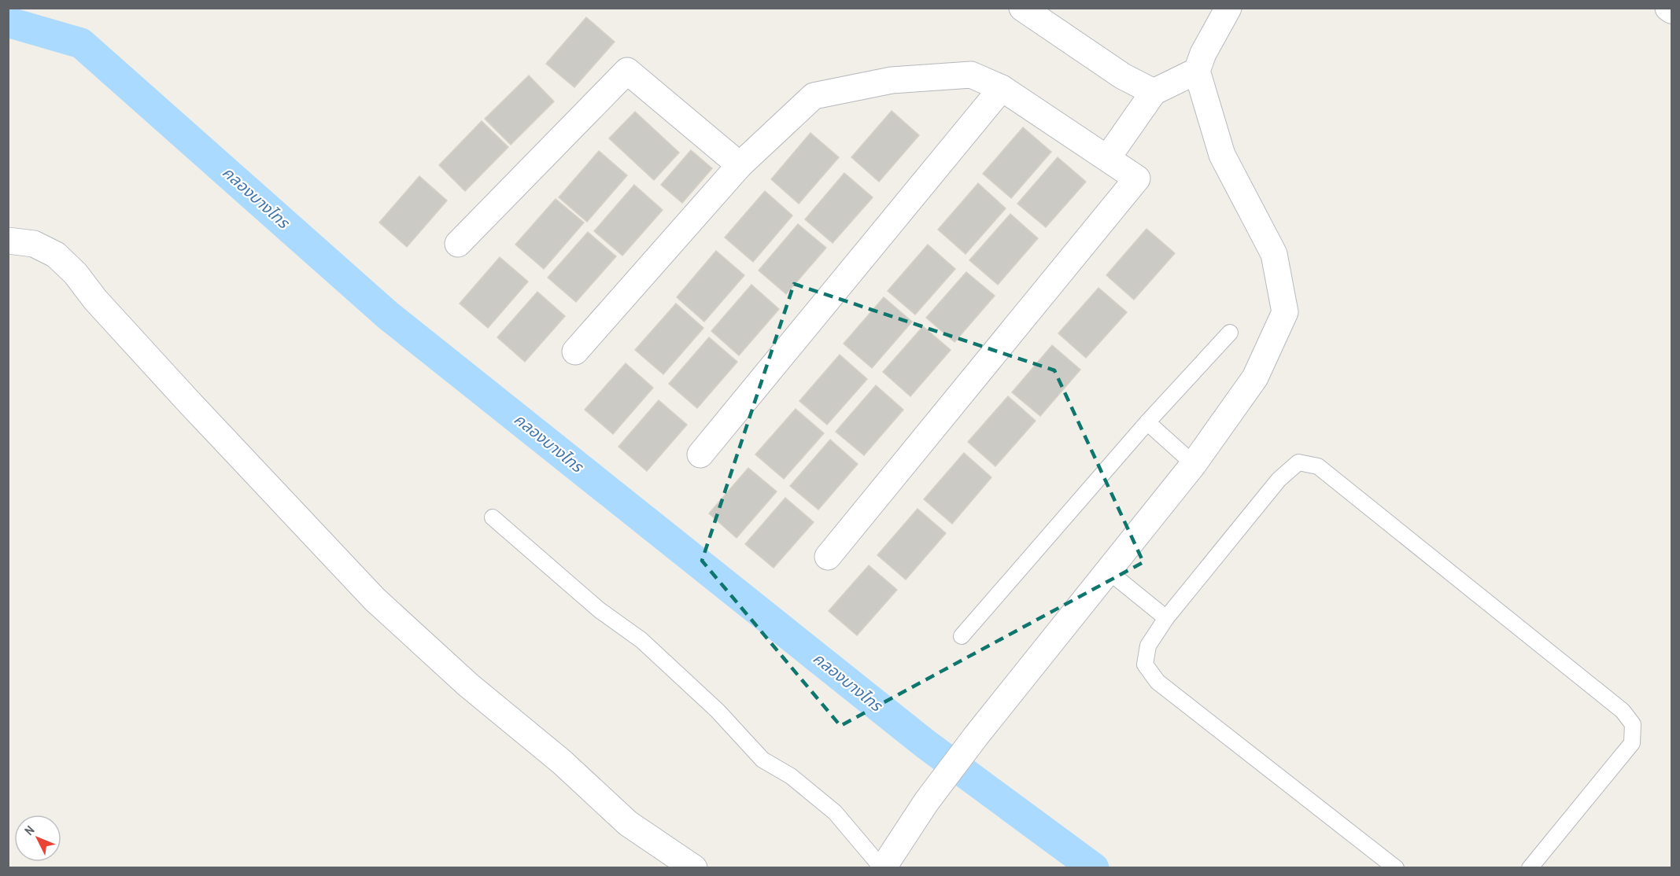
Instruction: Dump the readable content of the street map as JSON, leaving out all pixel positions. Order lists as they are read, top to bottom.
{
  "water": ["คลองบางไทร"],
  "north": "top left"
}
